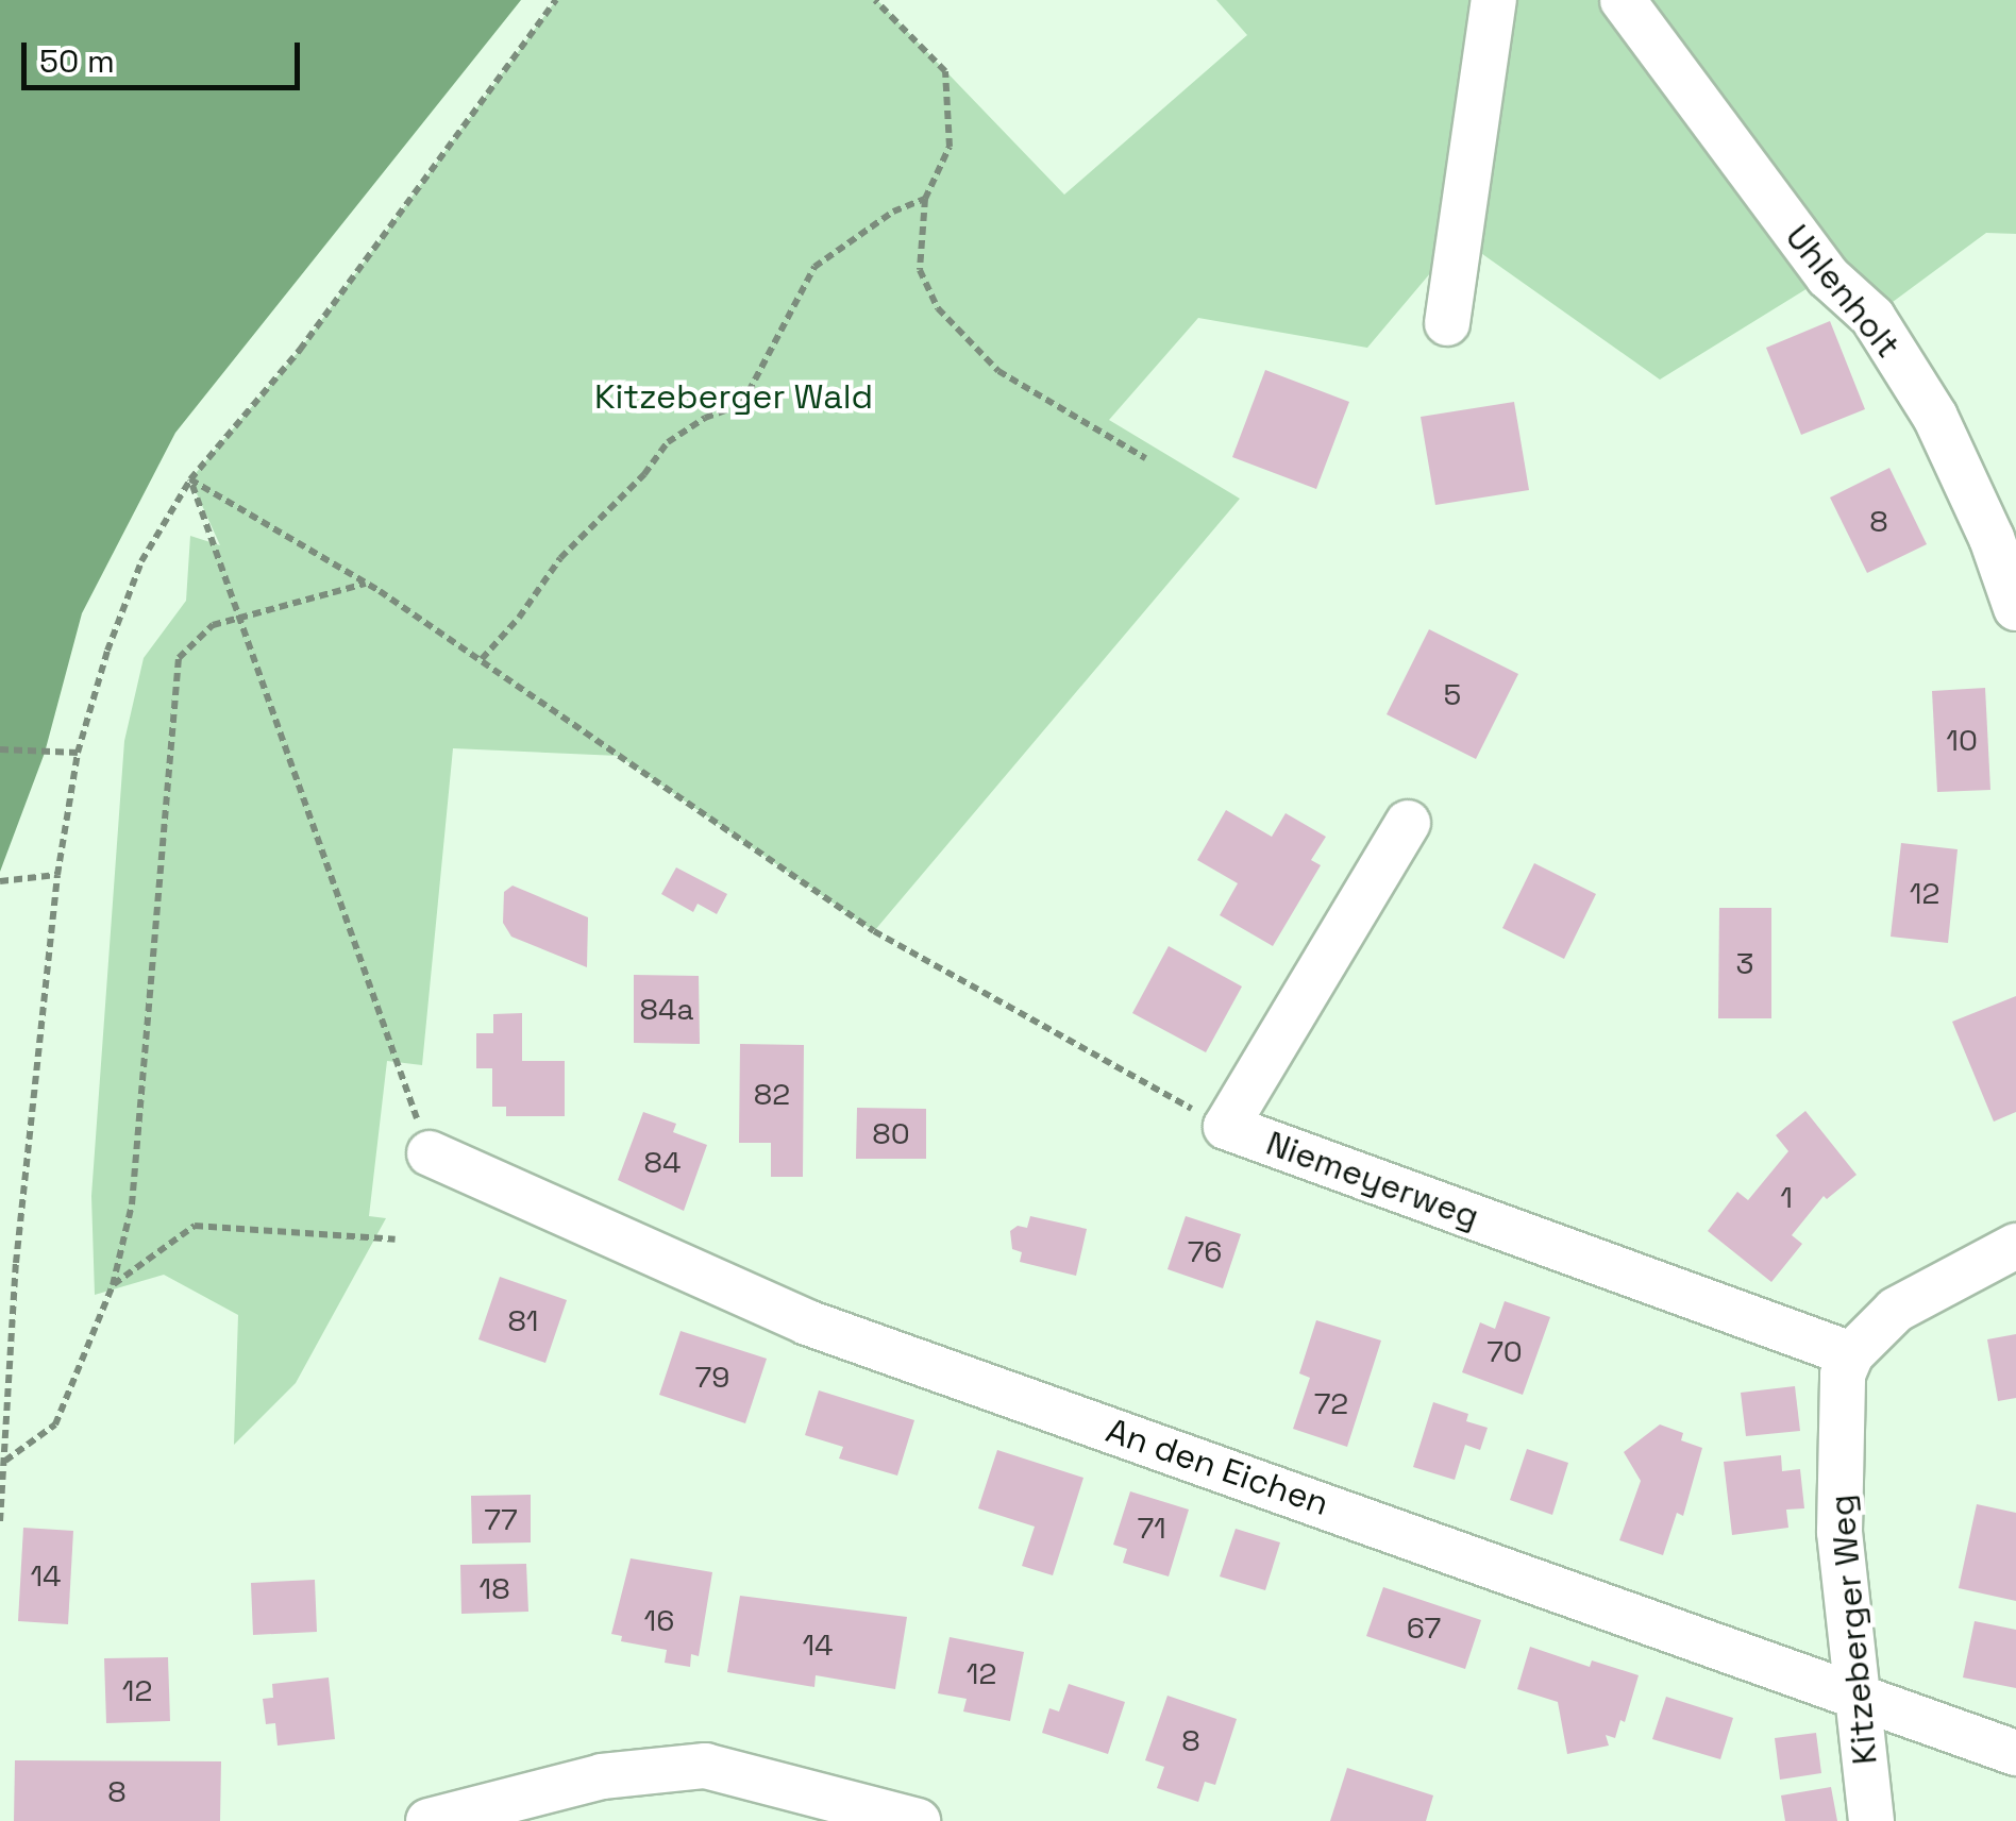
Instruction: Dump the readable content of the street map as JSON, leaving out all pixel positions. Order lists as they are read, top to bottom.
{
  "streets": {
    "street": [
      "Uhlenholt",
      "Niemeyerweg",
      "An den Eichen",
      "Kitzeberger Weg"
    ]
  },
  "crossings": [
    ["Niemeyerweg", "Kitzeberger Weg"],
    ["An den Eichen", "Kitzeberger Weg"]
  ],
  "parks": ["Kitzeberger Wald"],
  "house_numbers": [
    "8",
    "5",
    "10",
    "12",
    "3",
    "84a",
    "82",
    "80",
    "84",
    "1",
    "76",
    "81",
    "70",
    "79",
    "72",
    "77",
    "71",
    "14",
    "18",
    "16",
    "67",
    "14",
    "12",
    "12",
    "8",
    "8"
  ],
  "scale_bar": "50 m"
}
